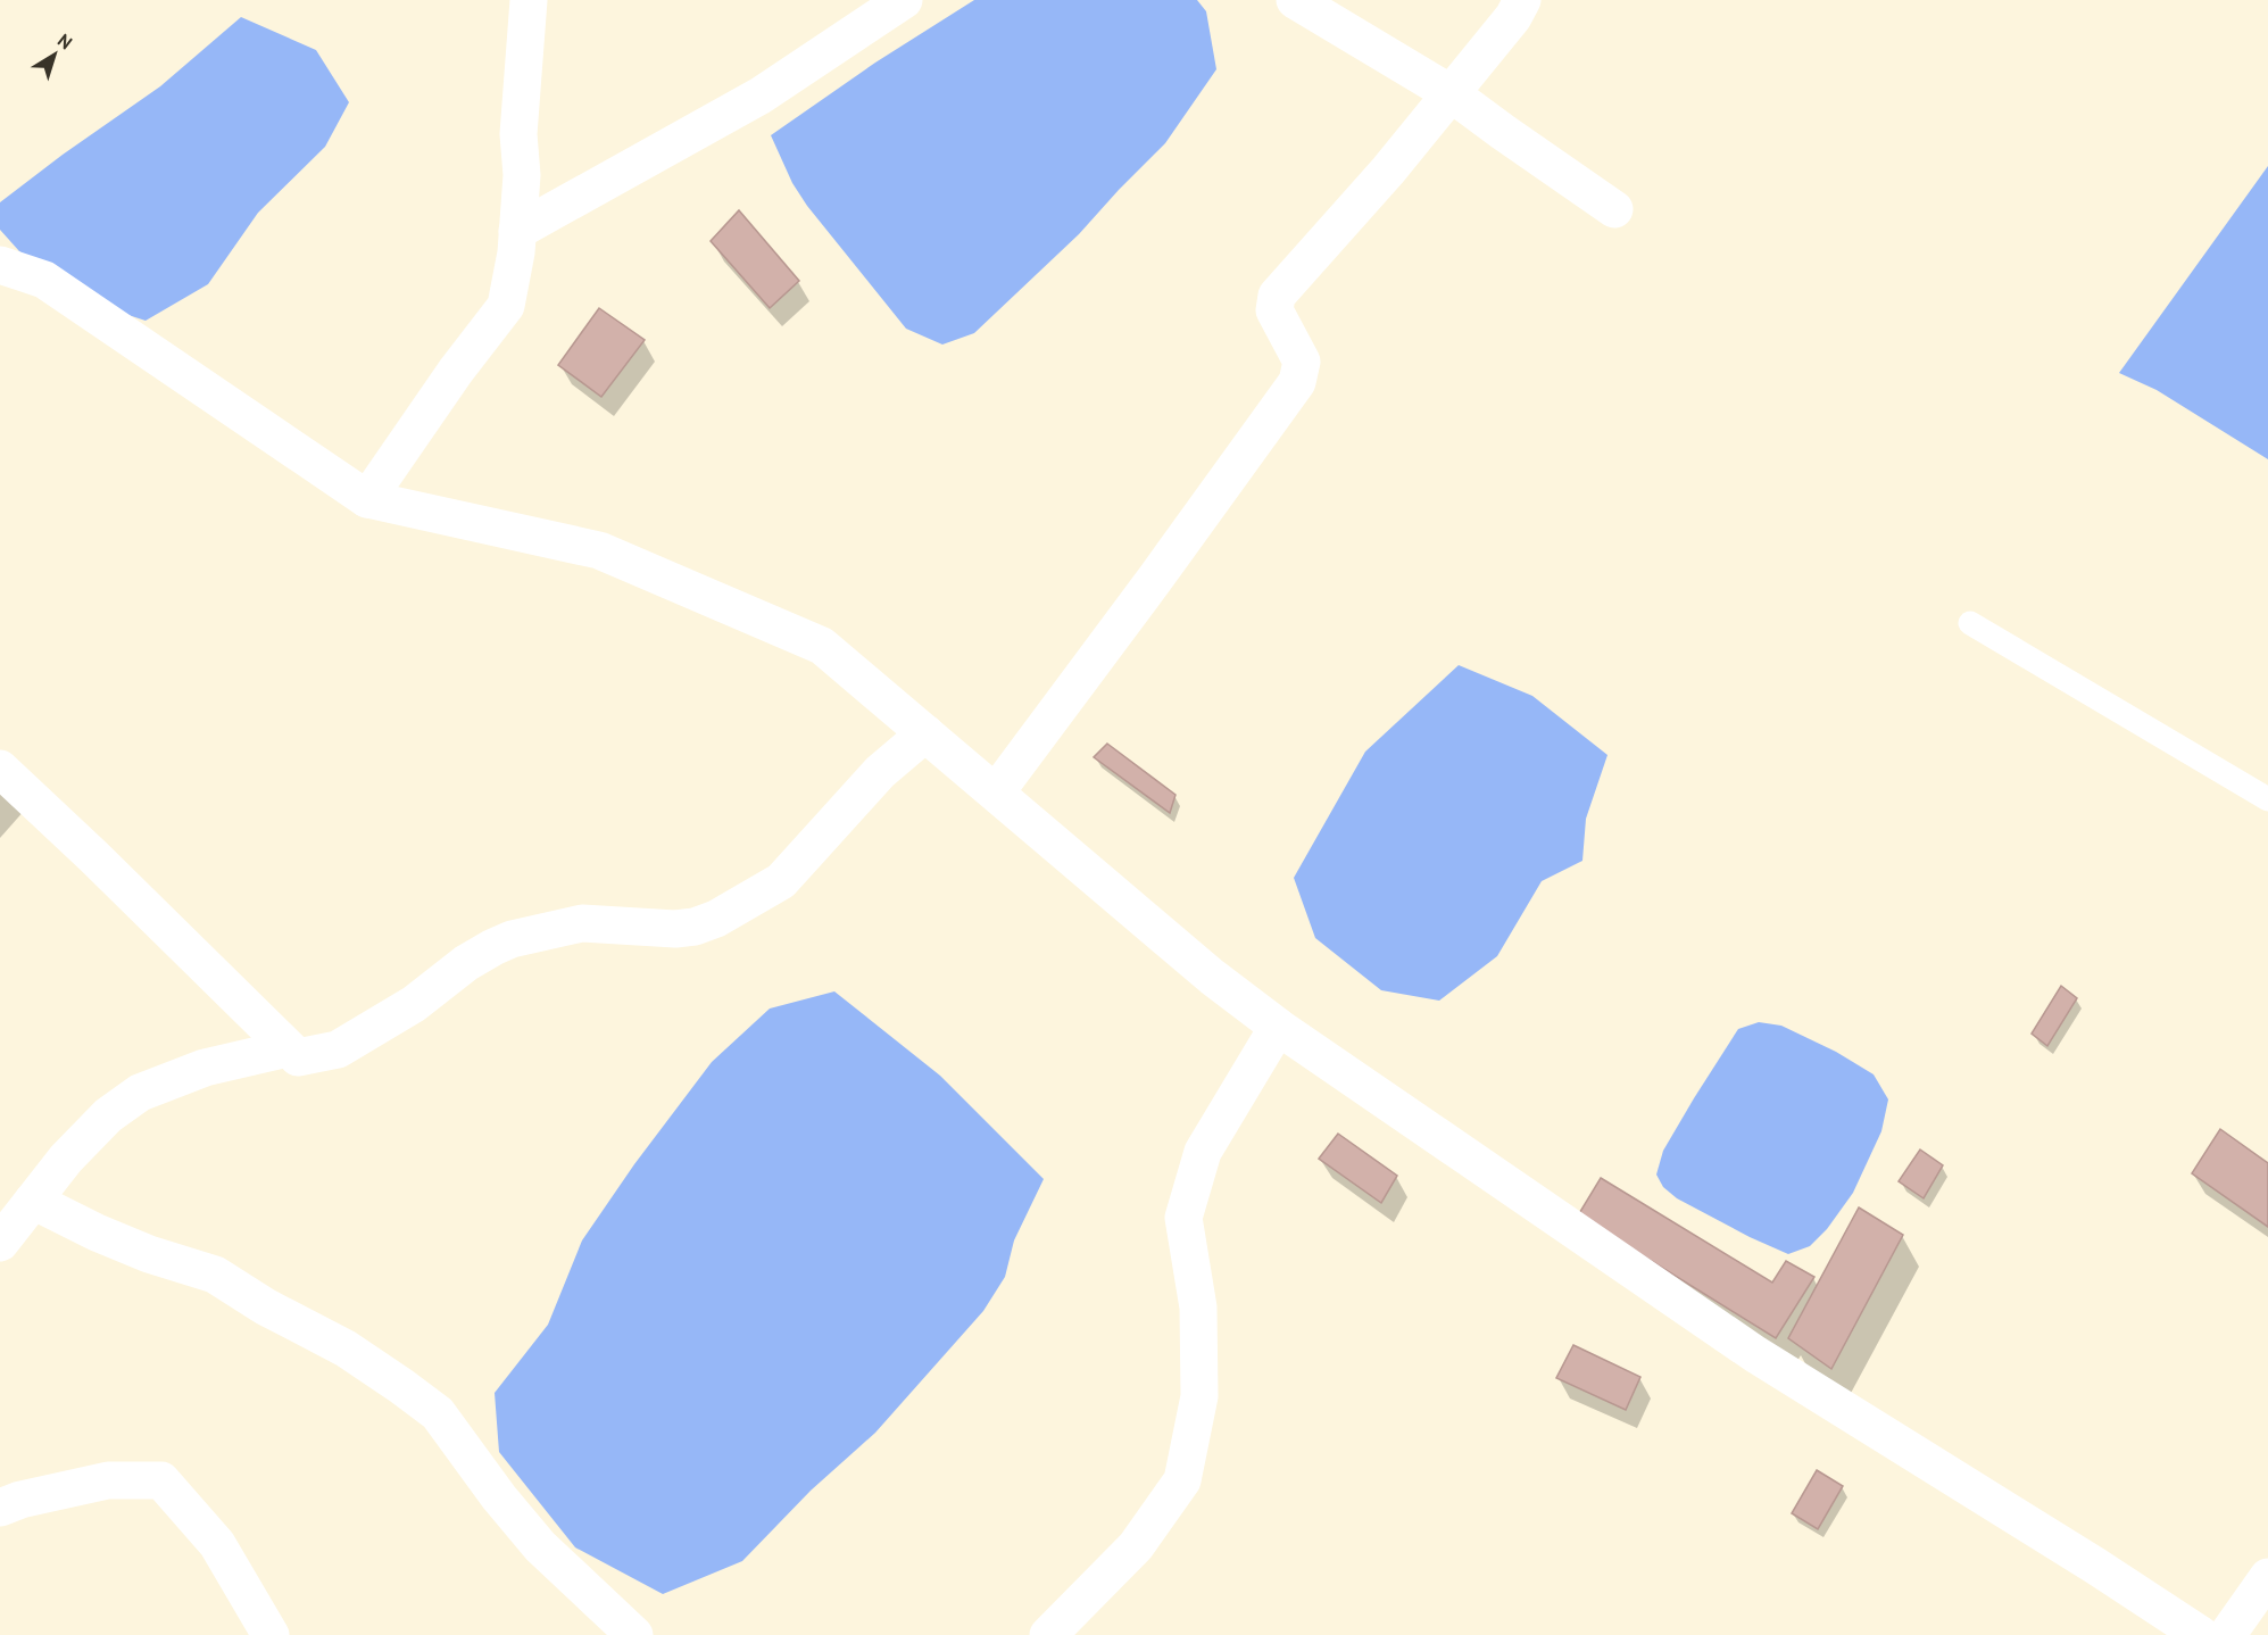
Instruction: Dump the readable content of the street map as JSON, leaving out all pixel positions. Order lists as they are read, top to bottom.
{
  "north": "top right"
}
